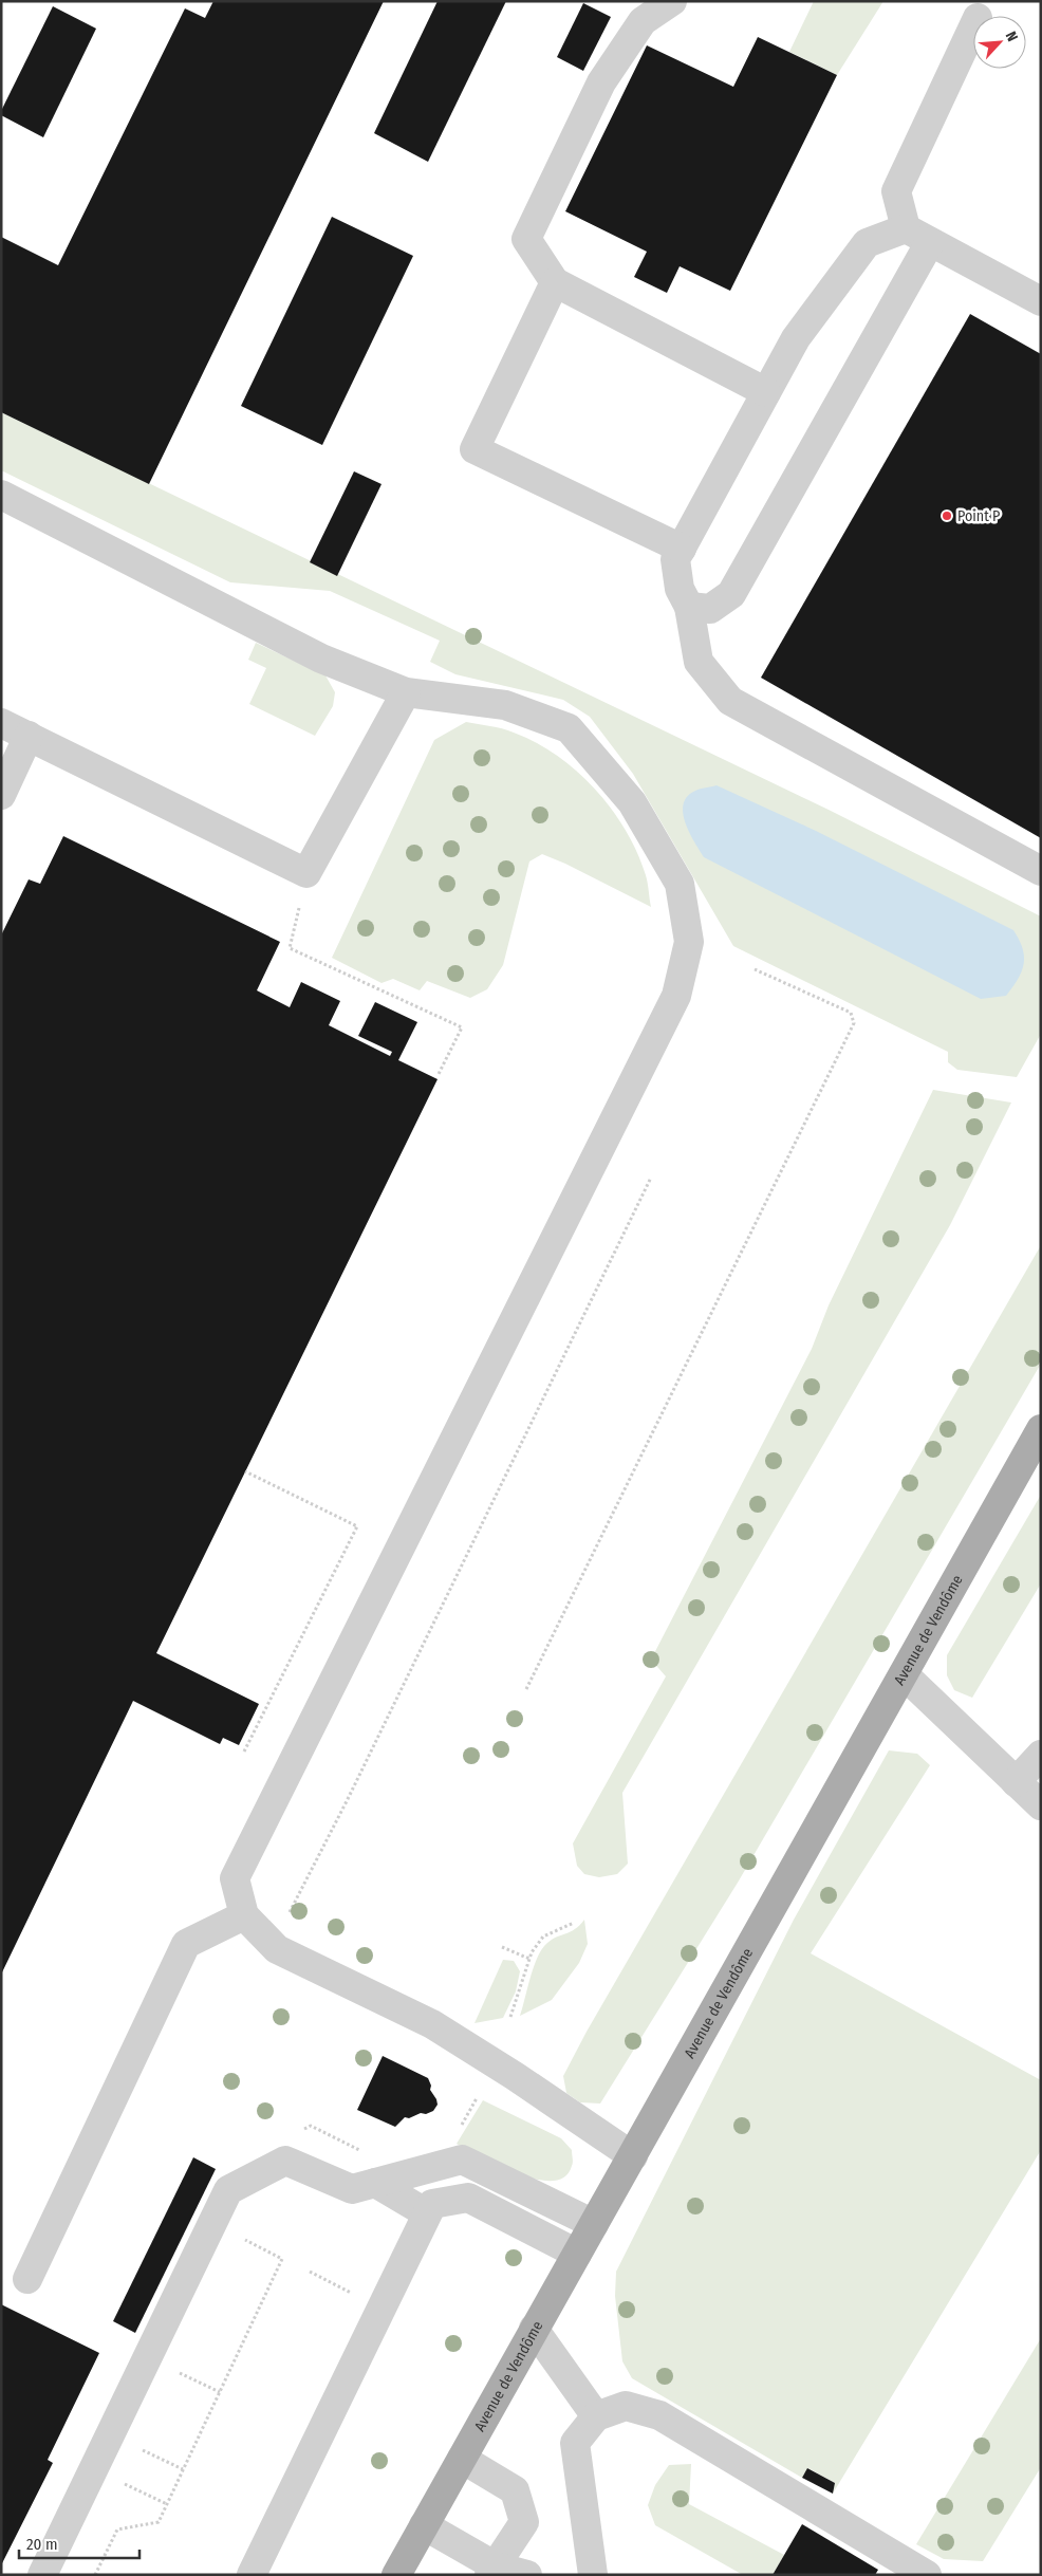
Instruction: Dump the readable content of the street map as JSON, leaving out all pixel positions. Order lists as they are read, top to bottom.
{
  "streets": {
    "main road": ["Avenue de Vendôme"]
  },
  "places": ["Point P"],
  "scale_bar": "20 m",
  "north": "top right"
}
